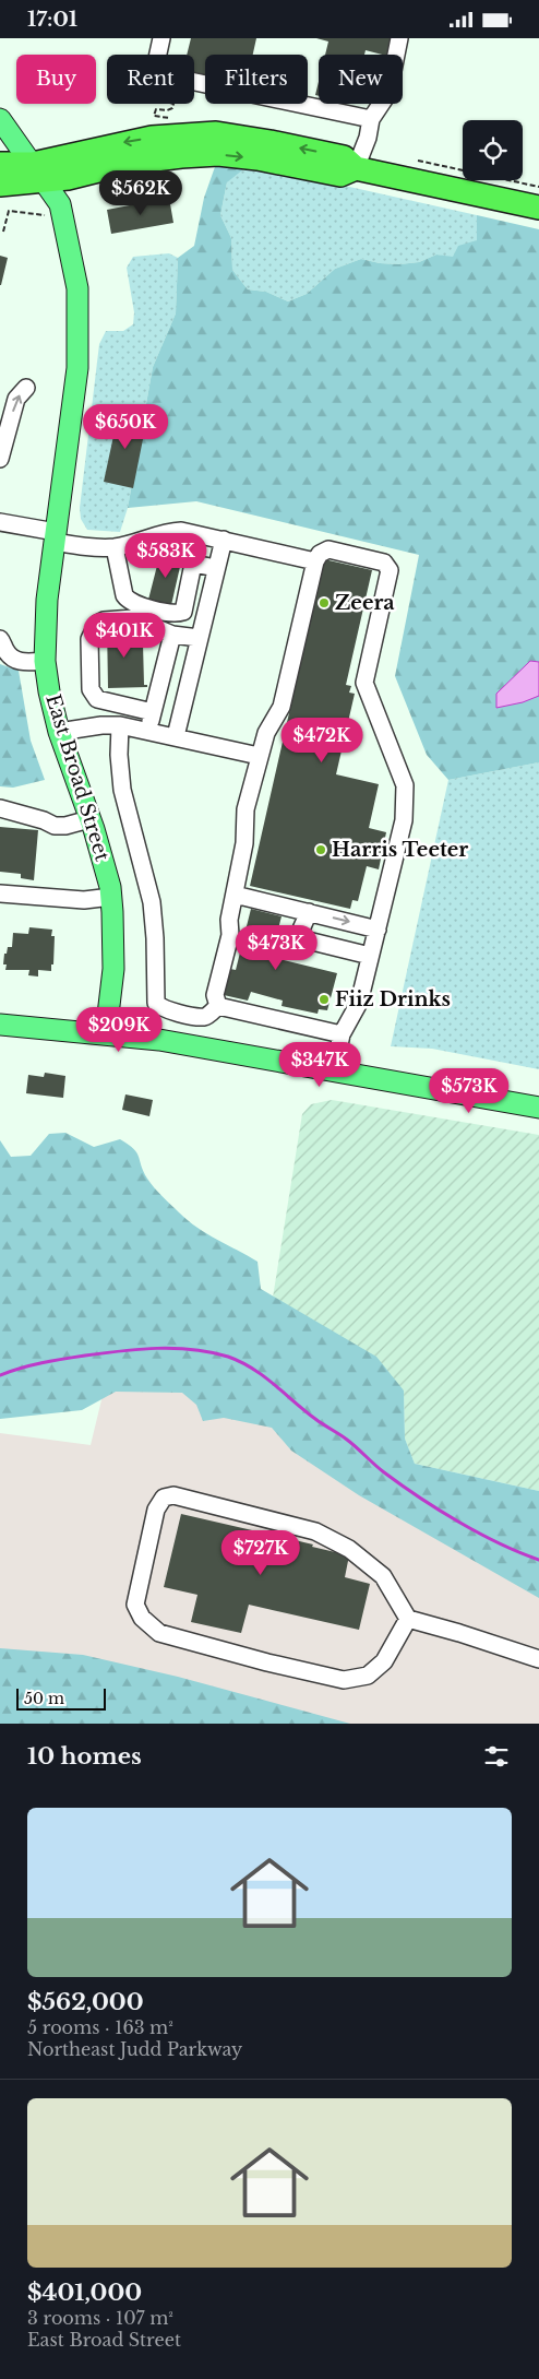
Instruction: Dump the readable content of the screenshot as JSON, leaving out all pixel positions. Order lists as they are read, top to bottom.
{
  "streets": {
    "main road": ["East Broad Street"]
  },
  "places": ["Zeera", "Harris Teeter", "Fiiz Drinks"],
  "scale_bar": "50 m",
  "page": {
    "status": "17:01",
    "chip": [
      "Buy",
      "Rent",
      "Filters",
      "New"
    ],
    "price": [
      "$562K",
      "$650K",
      "$583K",
      "$401K",
      "$472K",
      "$473K",
      "$209K",
      "$347K",
      "$573K",
      "$727K"
    ],
    "scale": "50 m",
    "heading": "10 homes",
    "list": [
      {
        "name": "$562,000",
        "note": "5 rooms · 163 m² · Northeast Judd Parkway"
      },
      {
        "name": "$401,000",
        "note": "3 rooms · 107 m² · East Broad Street"
      }
    ]
  }
}
